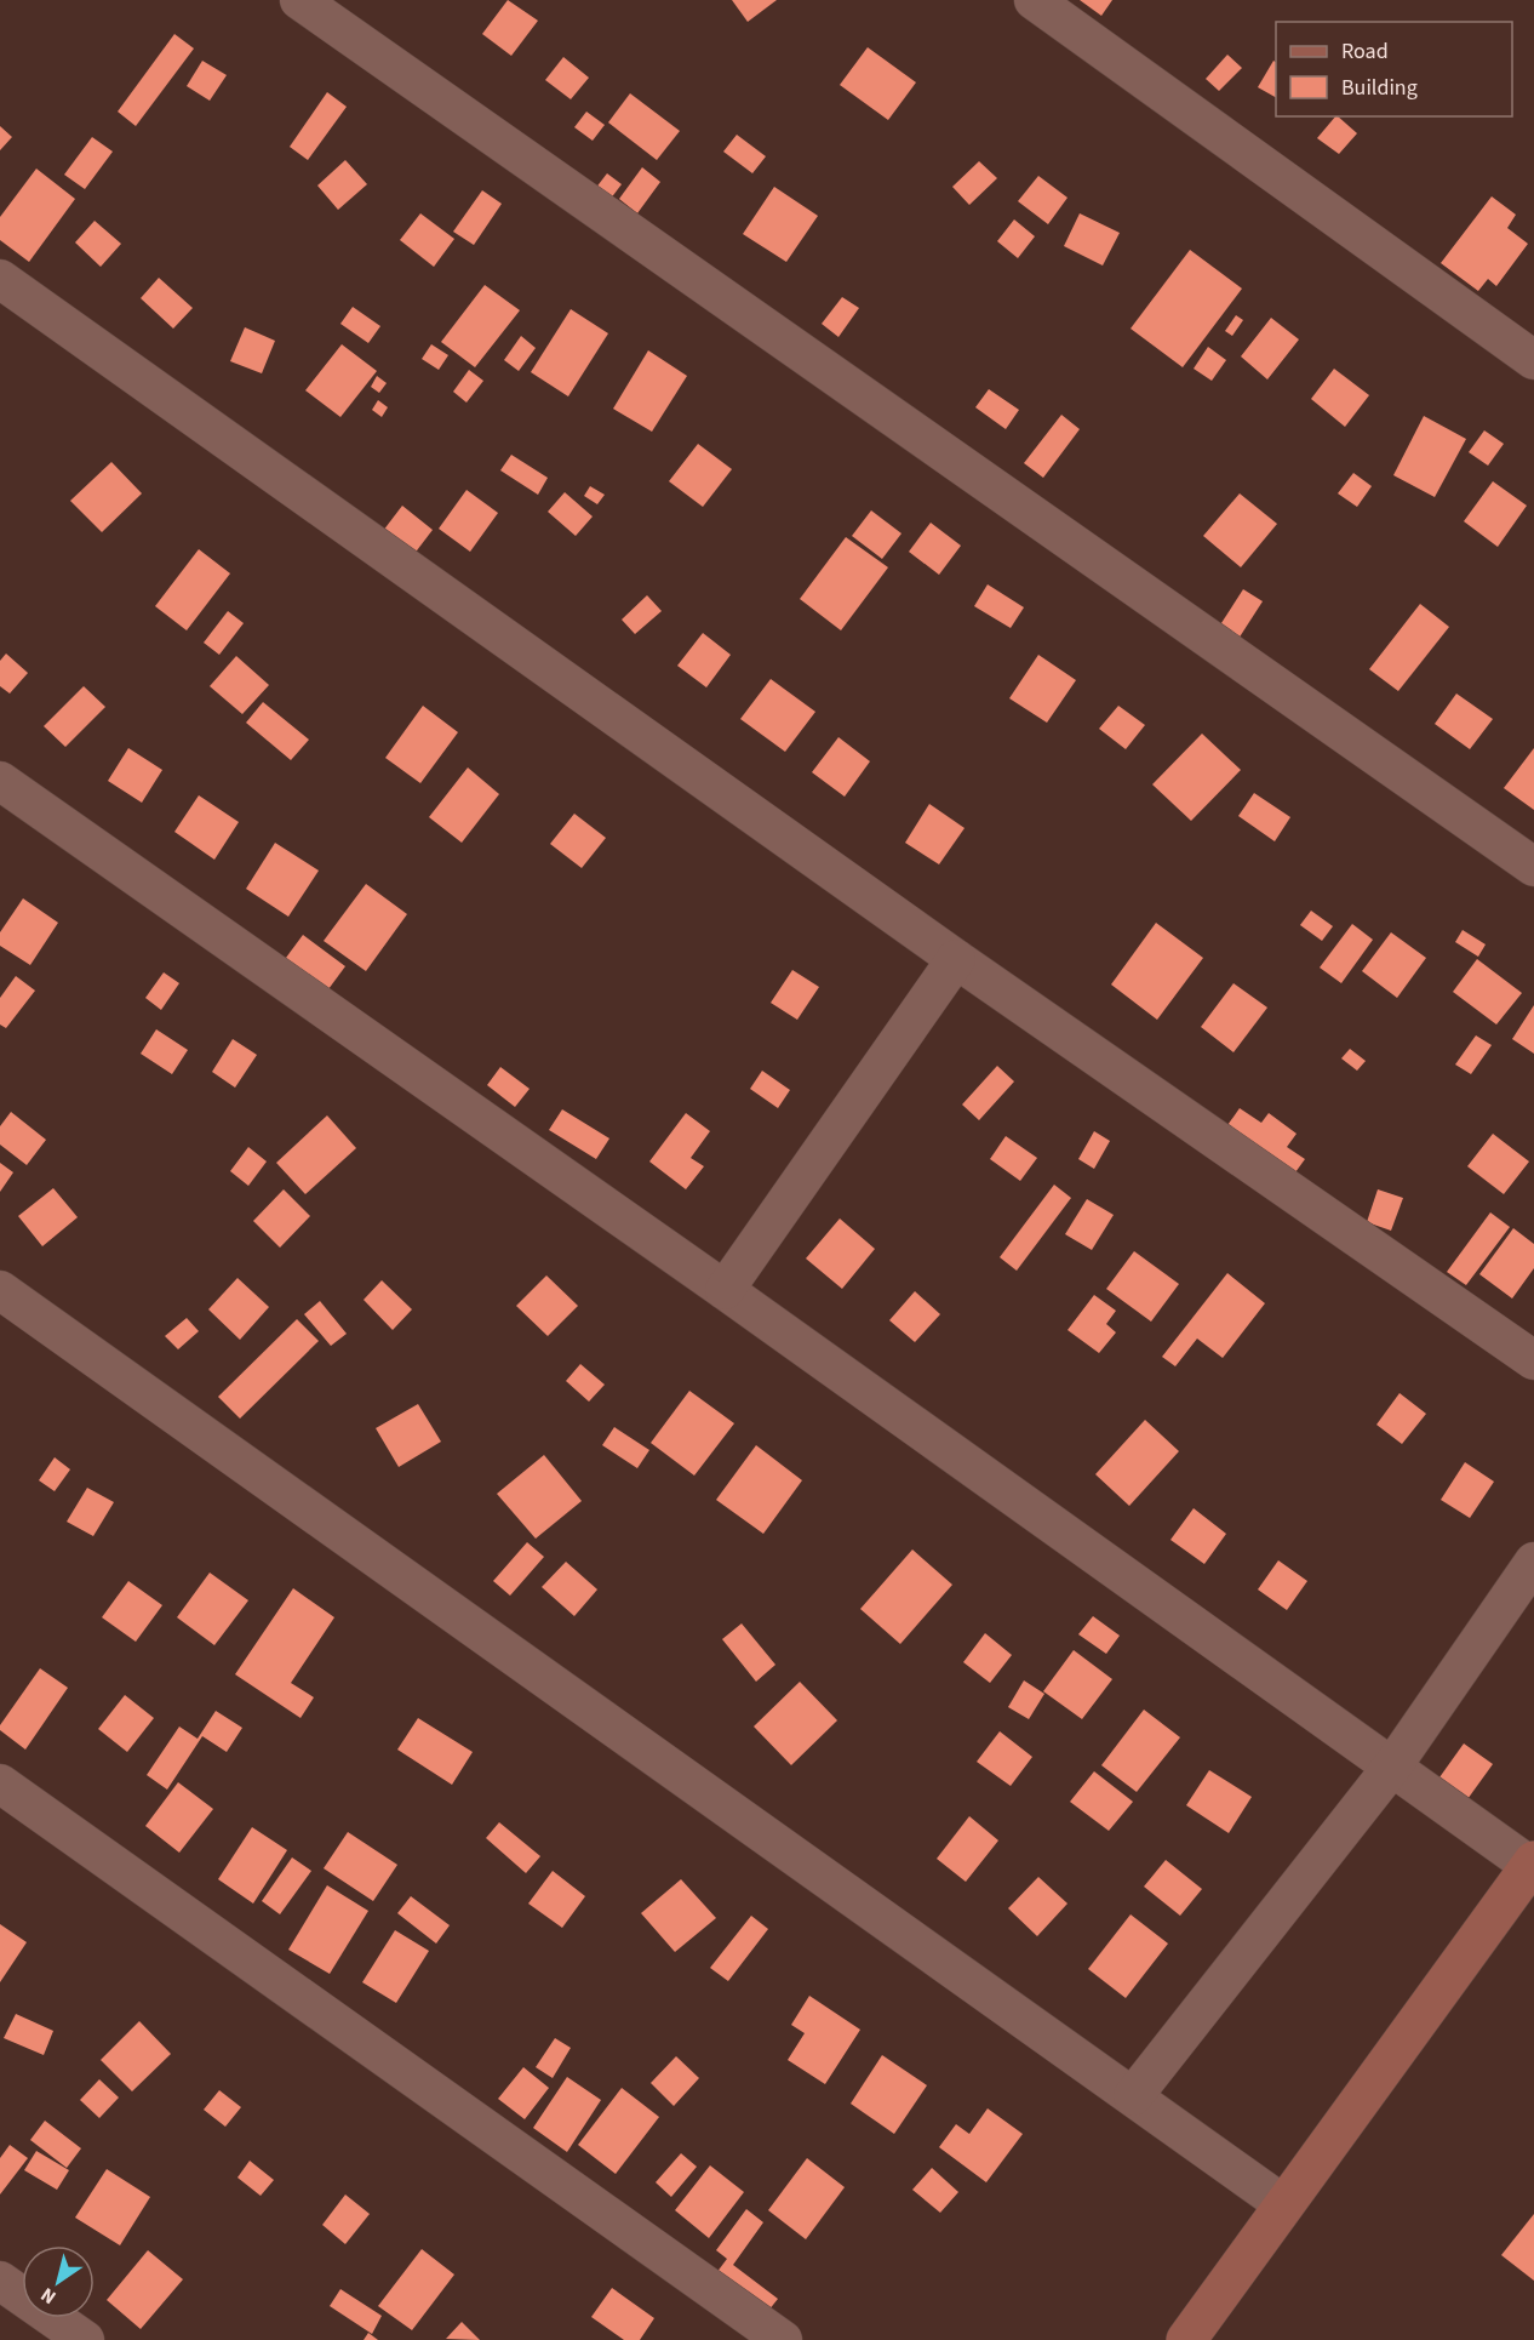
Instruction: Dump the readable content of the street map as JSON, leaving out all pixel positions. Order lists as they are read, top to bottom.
{
  "legend": ["Road", "Building"],
  "north": "bottom left"
}
